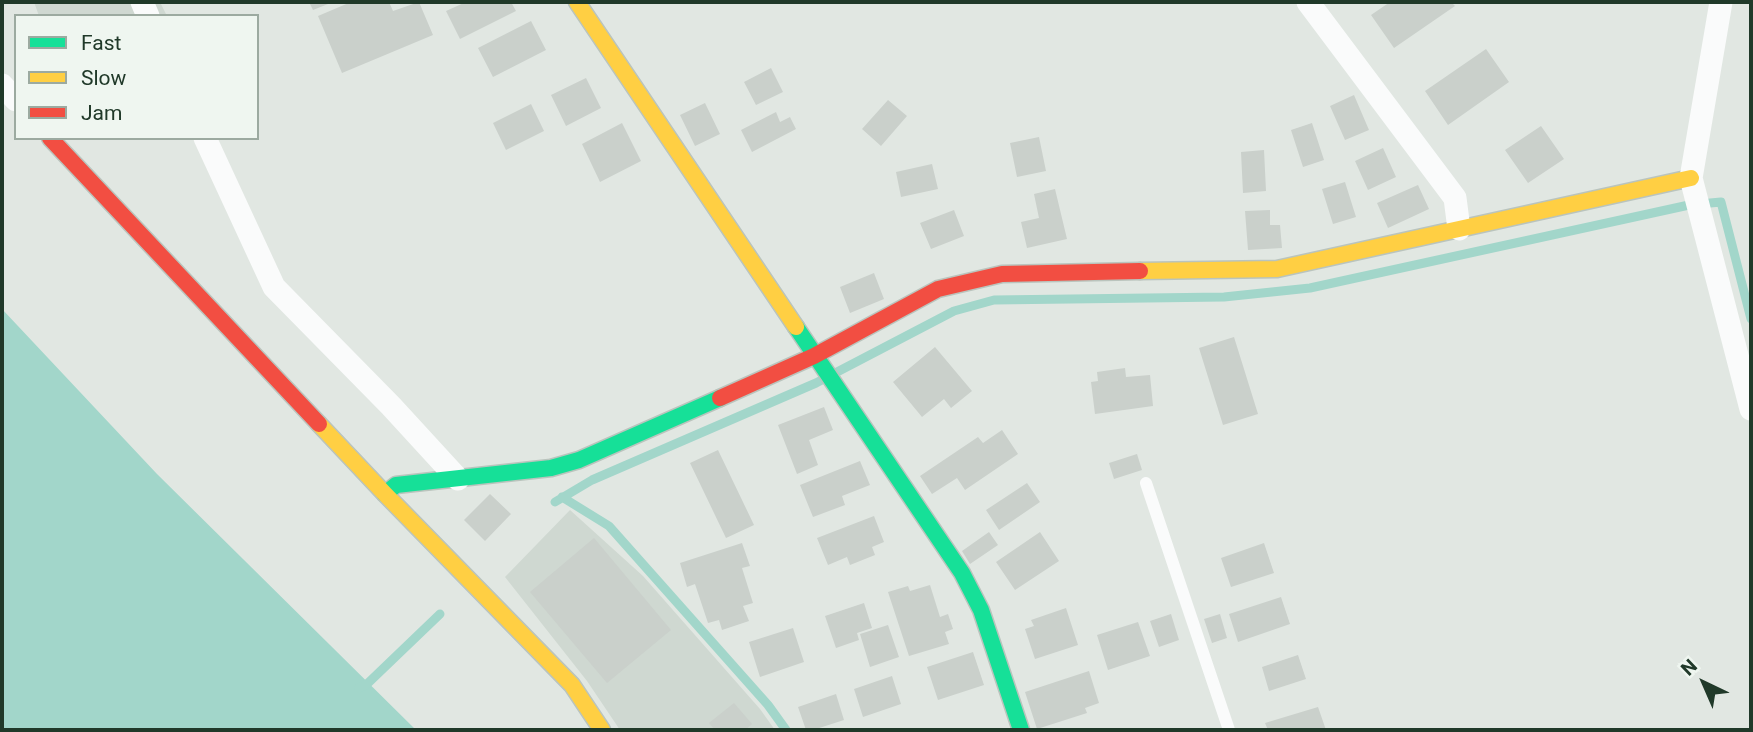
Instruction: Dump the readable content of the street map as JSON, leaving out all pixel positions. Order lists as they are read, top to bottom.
{
  "legend": ["Fast", "Slow", "Jam"],
  "north": "top left"
}
